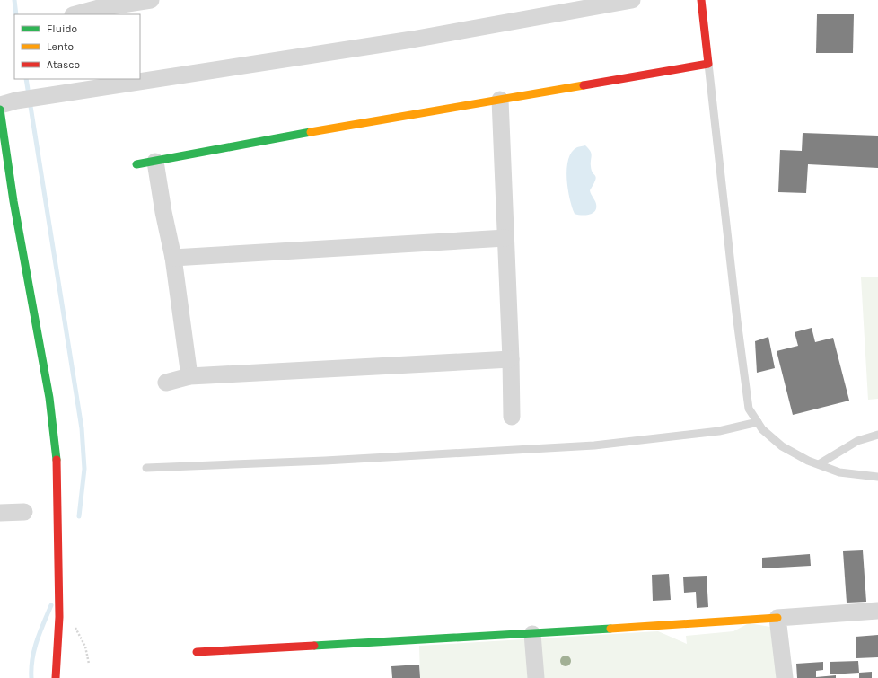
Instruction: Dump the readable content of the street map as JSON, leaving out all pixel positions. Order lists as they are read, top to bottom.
{
  "legend": ["Fluido", "Lento", "Atasco"]
}
